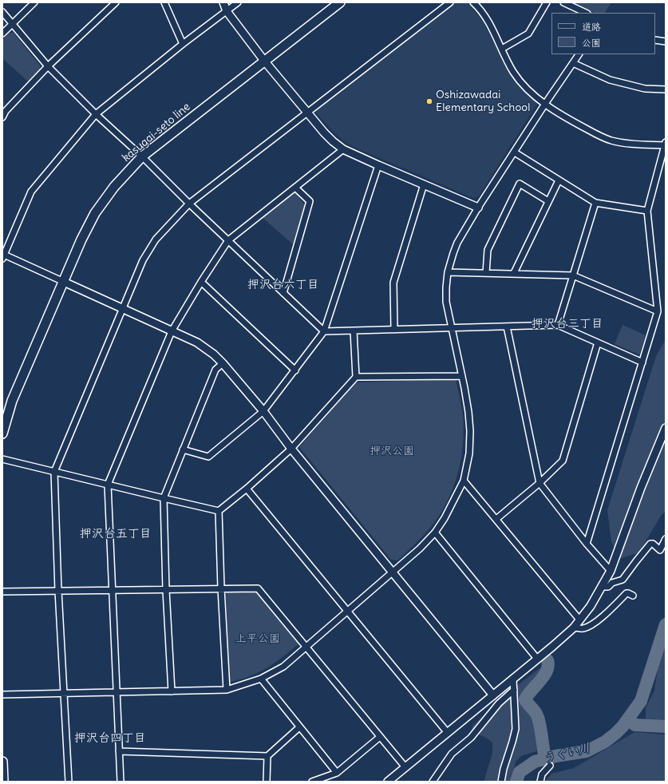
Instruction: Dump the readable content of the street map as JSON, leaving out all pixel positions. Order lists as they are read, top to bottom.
{
  "streets": {
    "main road": ["kasugai-seto line"]
  },
  "districts": [
    "押沢台六丁目",
    "押沢台三丁目",
    "押沢台五丁目",
    "押沢台四丁目"
  ],
  "water": ["うぐい川"],
  "parks": ["押沢公園", "上平公園"],
  "places": ["Oshizawadai Elementary School"],
  "legend": ["道路", "公園"]
}
